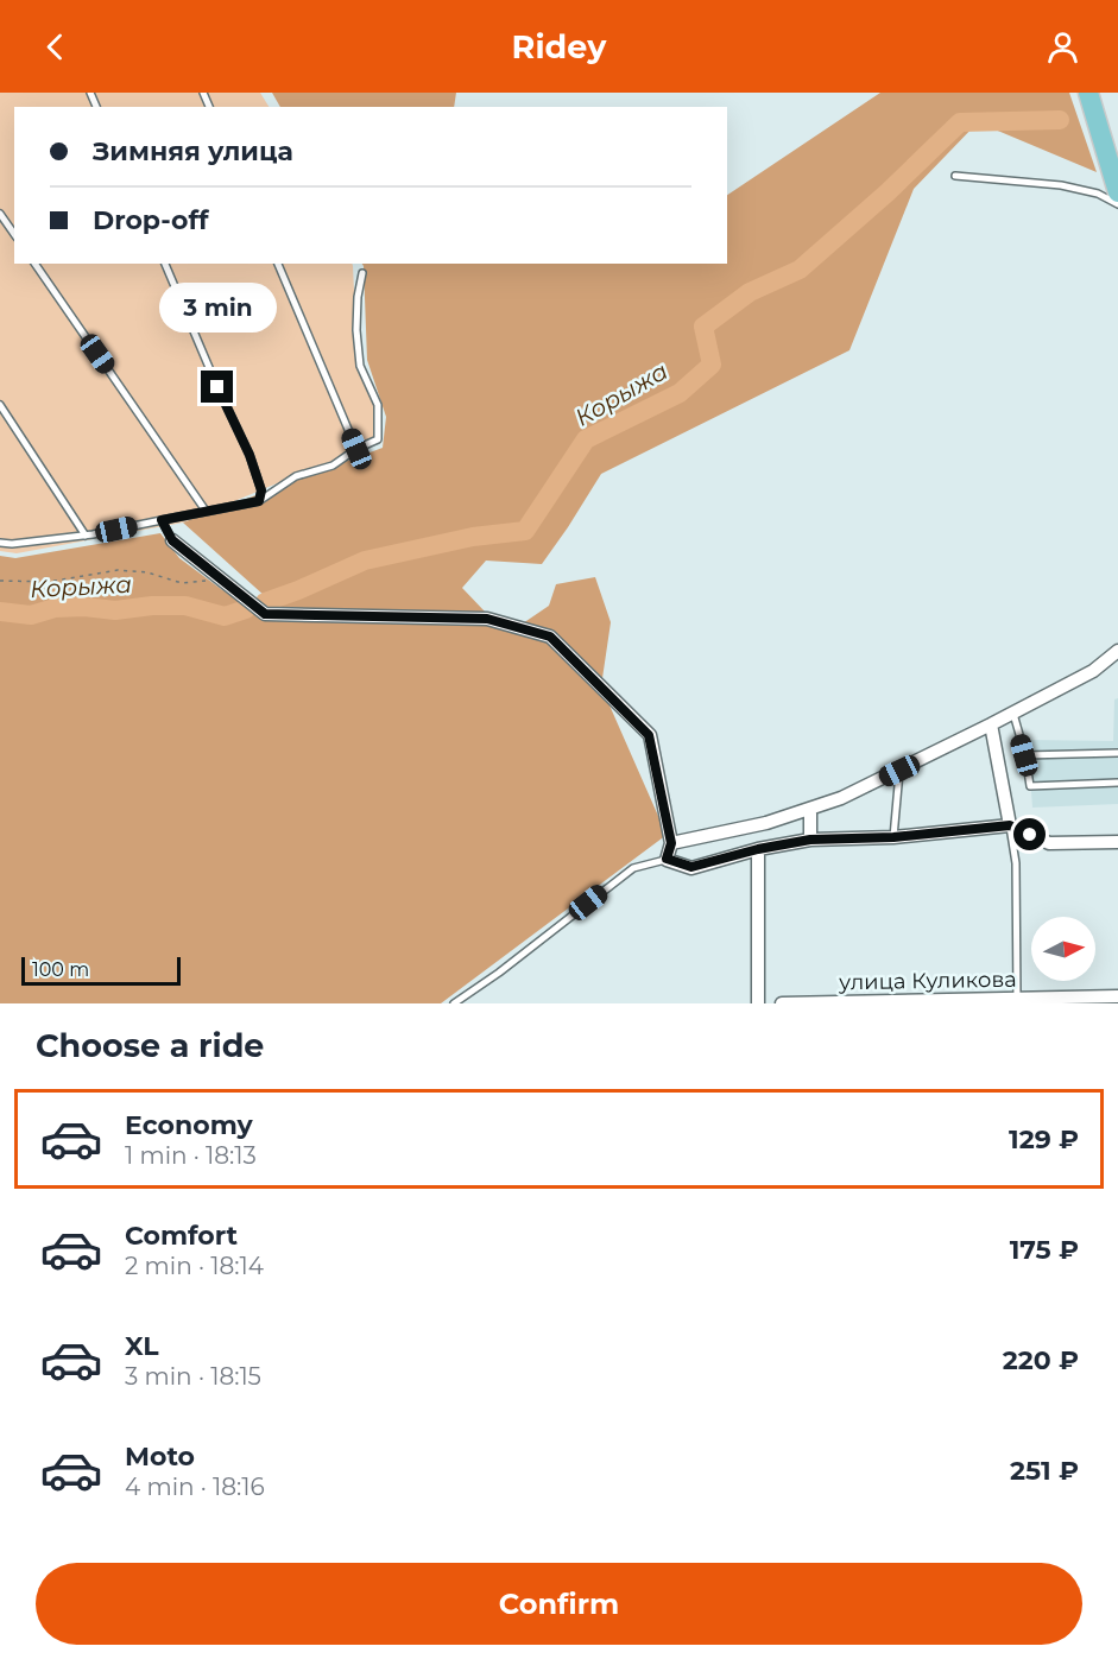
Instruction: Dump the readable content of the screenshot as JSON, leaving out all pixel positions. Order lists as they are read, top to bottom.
{
  "streets": {
    "street": ["улица Куликова"]
  },
  "water": ["Корыжа"],
  "scale_bar": "100 m",
  "north": "right",
  "page": {
    "header": "Ridey",
    "banner": ["Зимняя улица", "Drop-off"],
    "bubble": "3 min",
    "scale": "100 m",
    "heading": "Choose a ride",
    "list": [
      {
        "name": "Economy",
        "note": "1 min · 18:13",
        "value": "129 ₽"
      },
      {
        "name": "Comfort",
        "note": "2 min · 18:14",
        "value": "175 ₽"
      },
      {
        "name": "XL",
        "note": "3 min · 18:15",
        "value": "220 ₽"
      },
      {
        "name": "Moto",
        "note": "4 min · 18:16",
        "value": "251 ₽"
      }
    ],
    "buttons": "Confirm"
  }
}
